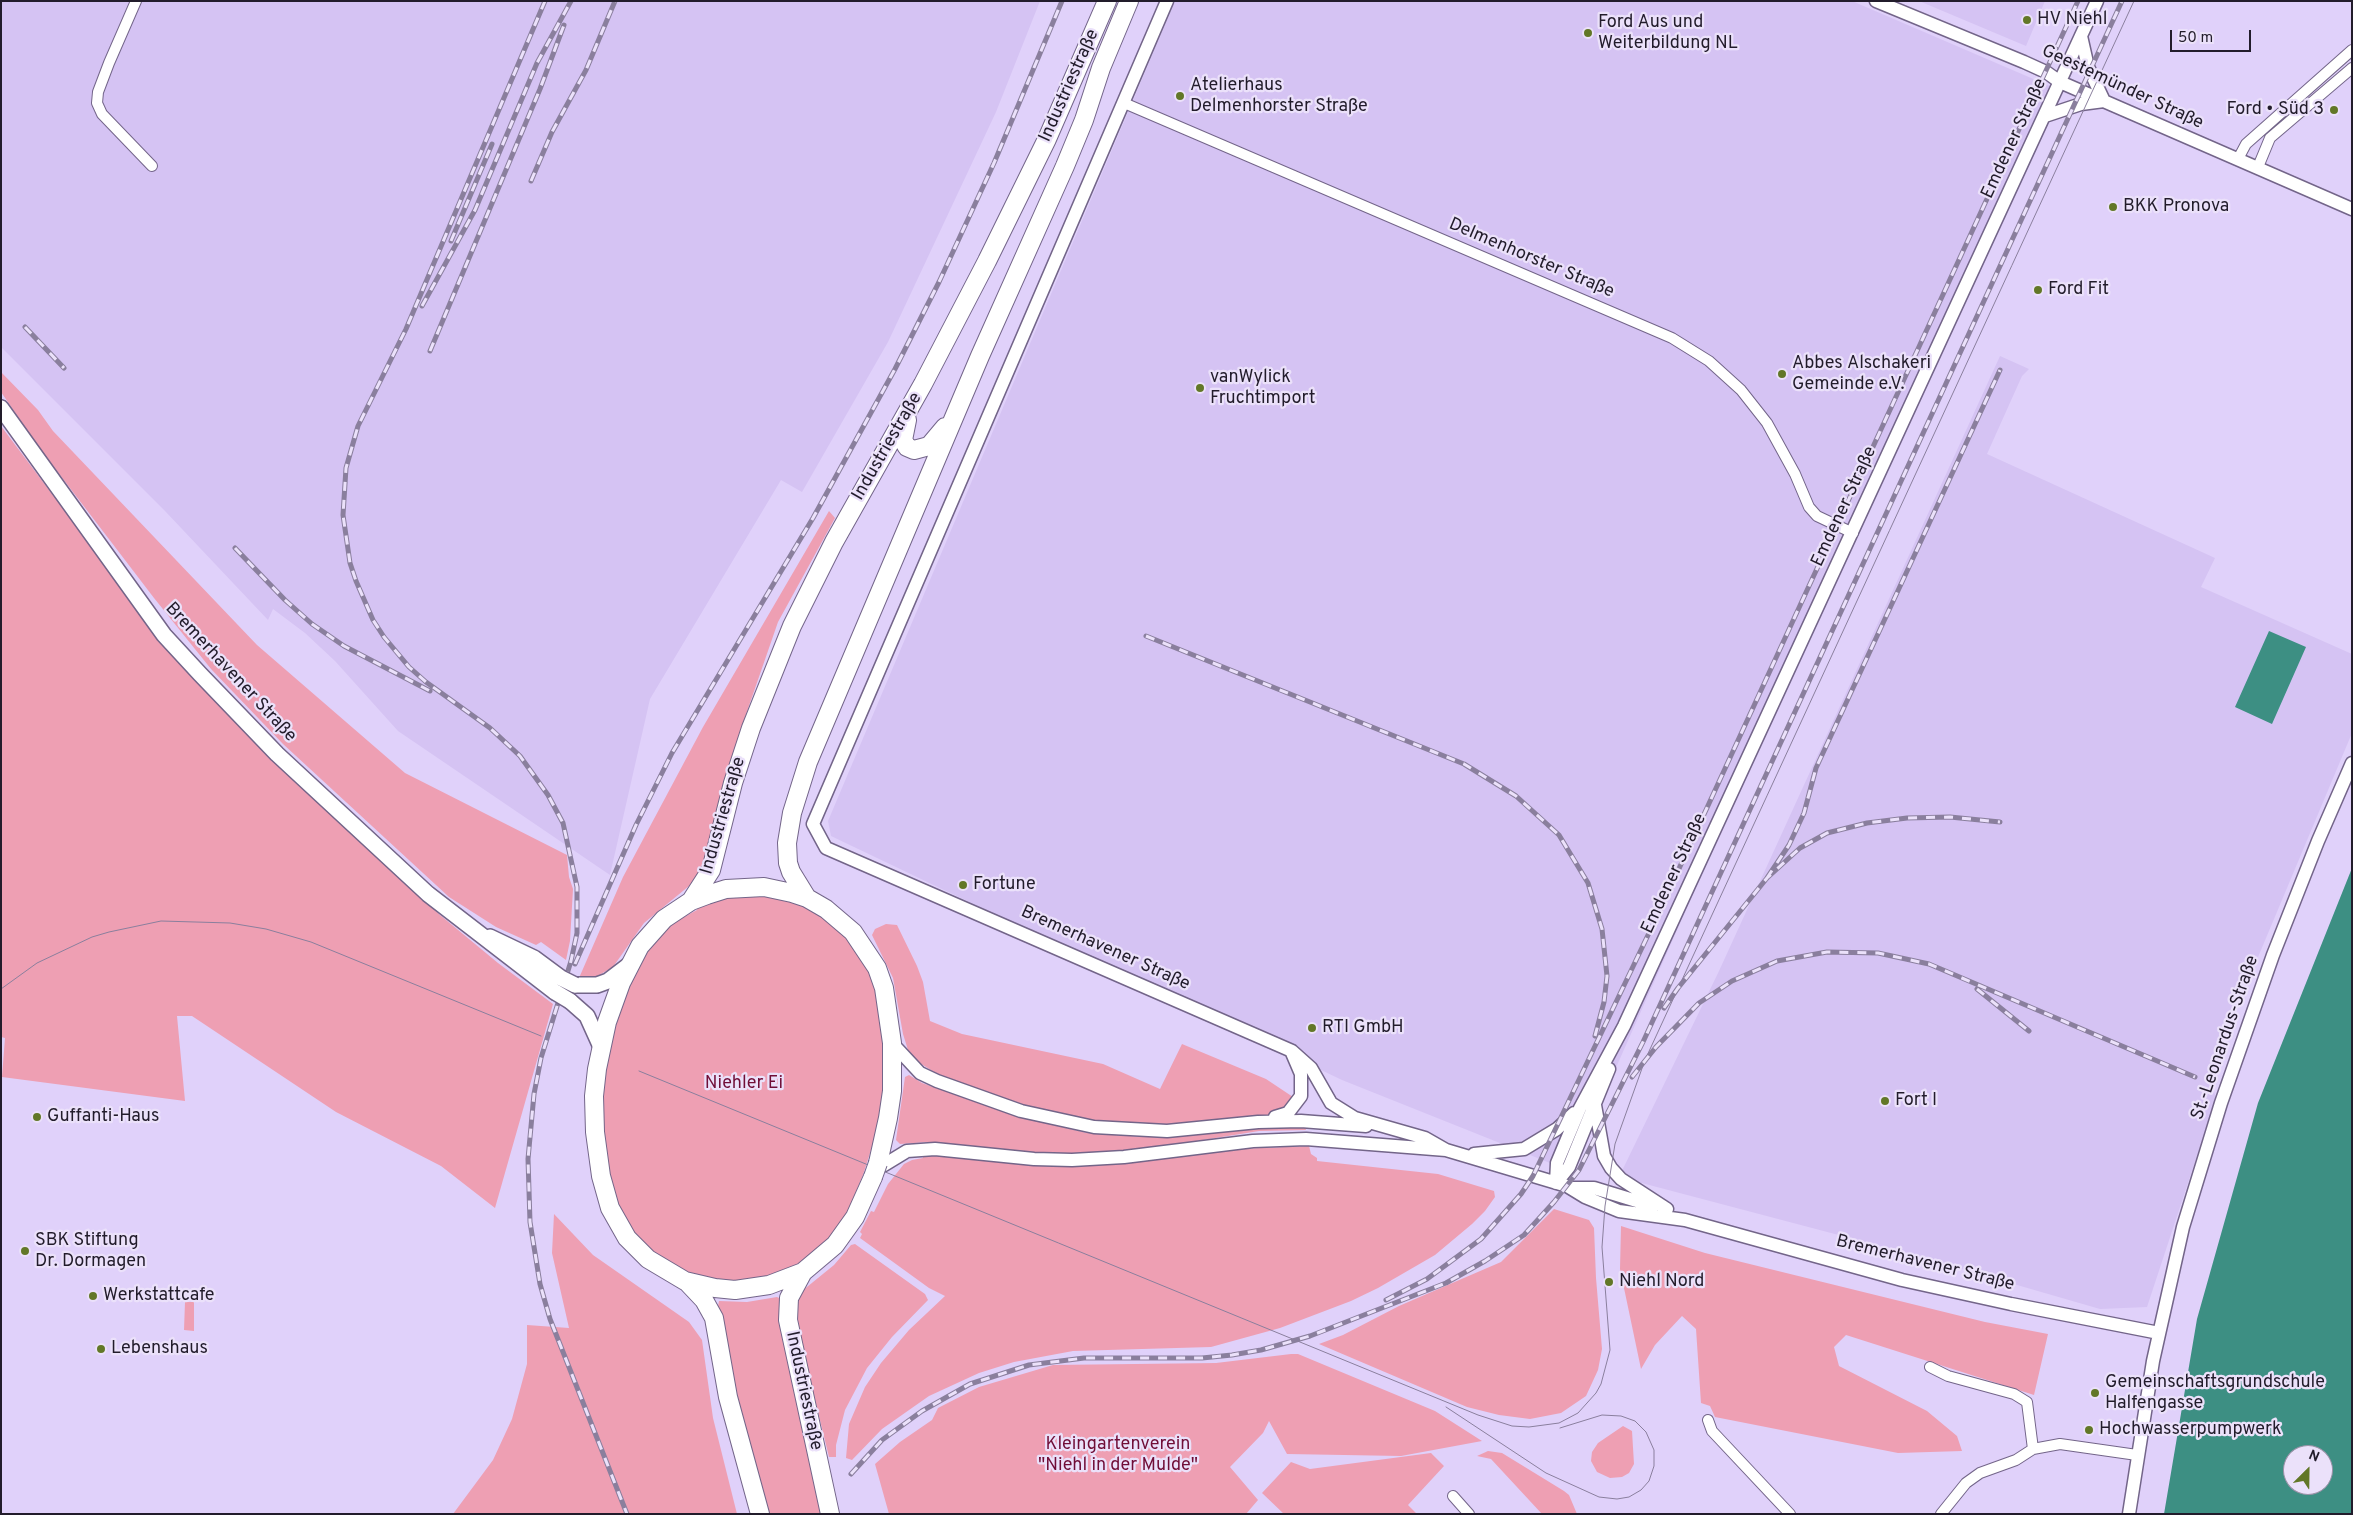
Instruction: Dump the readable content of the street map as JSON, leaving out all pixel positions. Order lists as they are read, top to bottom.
{
  "streets": {
    "highway": ["Industriestraße"],
    "main road": ["Bremerhavener Straße"],
    "street": [
      "Geestemünder Straße",
      "Emdener Straße",
      "Delmenhorster Straße",
      "St.-Leonardus-Straße"
    ]
  },
  "crossings": [
    ["Geestemünder Straße", "Emdener Straße"],
    ["Emdener Straße", "Delmenhorster Straße"],
    ["Emdener Straße", "Bremerhavener Straße"],
    ["Delmenhorster Straße", "Bremerhavener Straße"],
    ["Bremerhavener Straße", "St.-Leonardus-Straße"]
  ],
  "parks": ["Niehler Ei", "Kleingartenverein \"Niehl in der Mulde\""],
  "places": [
    "HV Niehl",
    "Ford Aus und Weiterbildung NL",
    "Atelierhaus Delmenhorster Straße",
    "Ford • Süd 3",
    "BKK Pronova",
    "Ford Fit",
    "Abbes Alschakeri Gemeinde e.V.",
    "vanWylick Fruchtimport",
    "Fortune",
    "RTI GmbH",
    "Fort I",
    "Guffanti-Haus",
    "SBK Stiftung Dr. Dormagen",
    "Niehl Nord",
    "Werkstattcafe",
    "Lebenshaus",
    "Gemeinschaftsgrundschule Halfengasse",
    "Hochwasserpumpwerk"
  ],
  "scale_bar": "50 m",
  "north": "top right"
}
